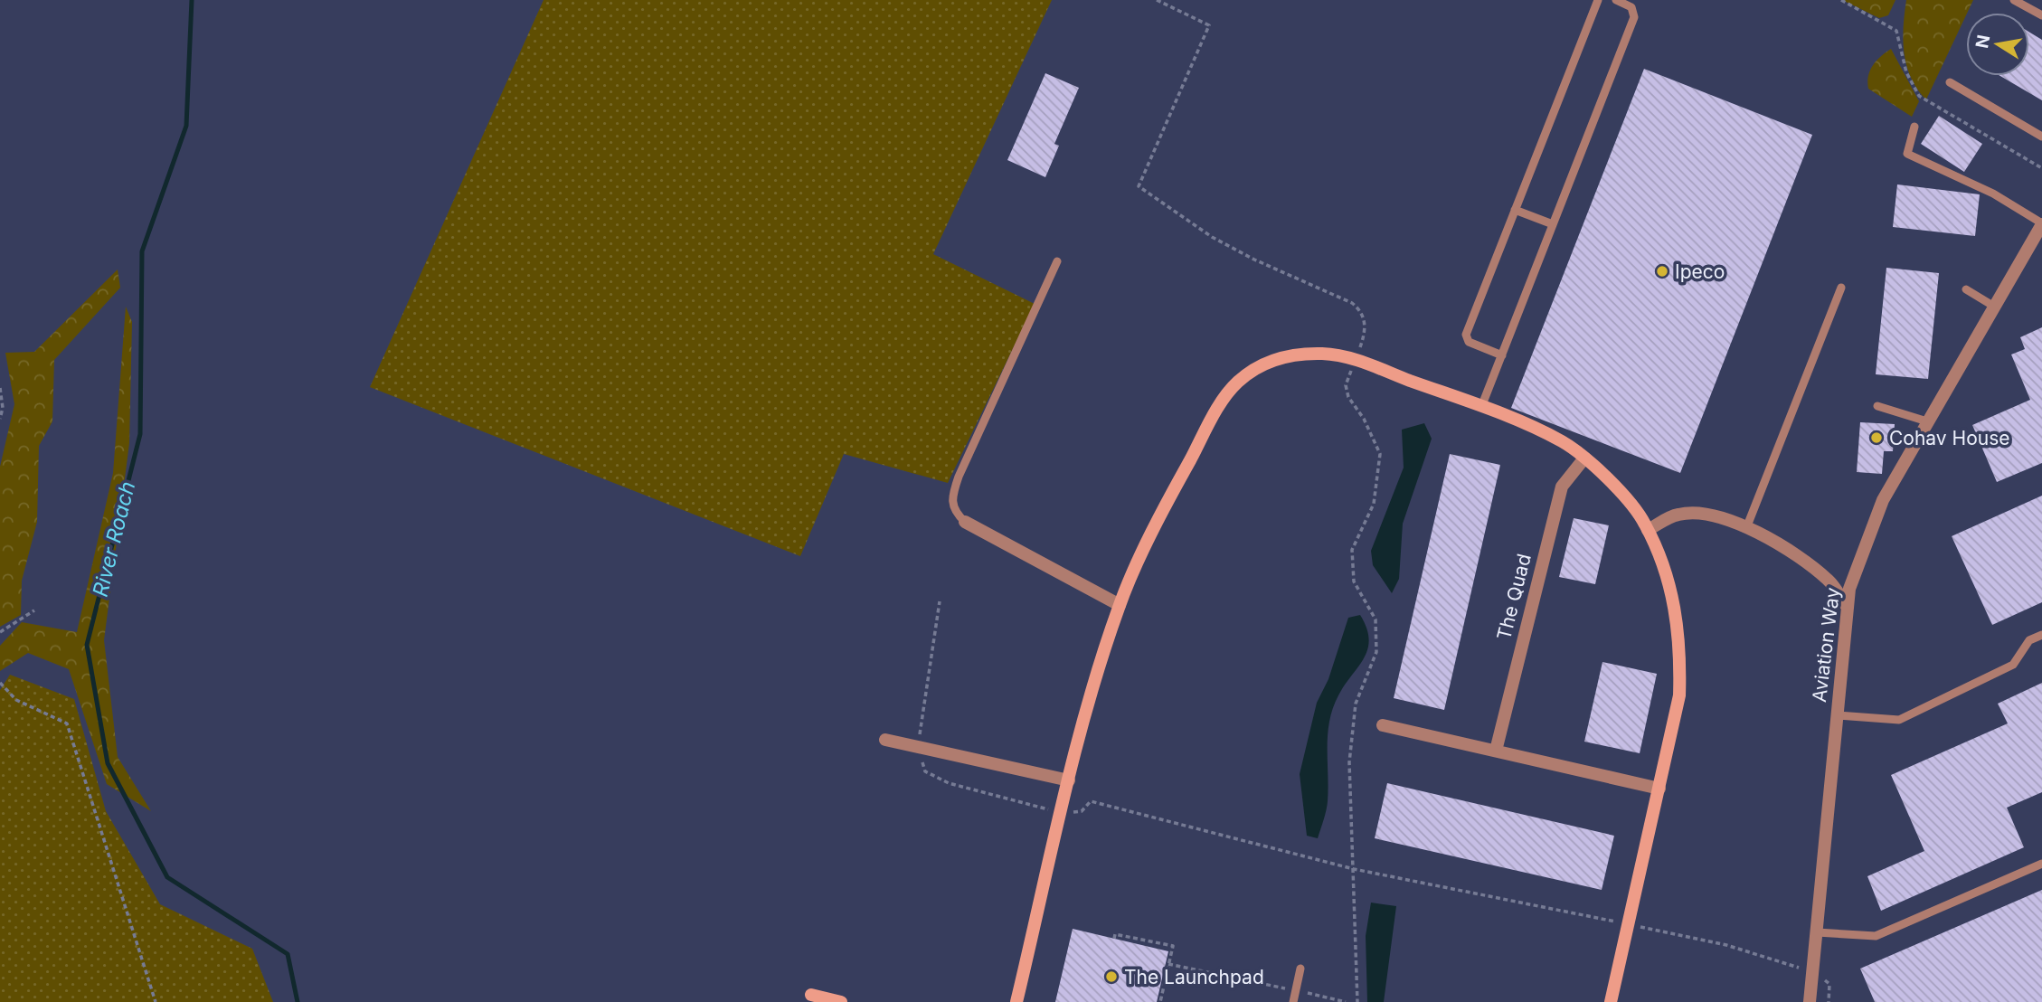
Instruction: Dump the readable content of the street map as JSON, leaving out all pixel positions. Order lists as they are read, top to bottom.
{
  "streets": {
    "street": ["The Quad", "Aviation Way"]
  },
  "water": ["River Roach"],
  "places": ["Ipeco", "Cohav House", "The Launchpad"],
  "north": "left"
}
